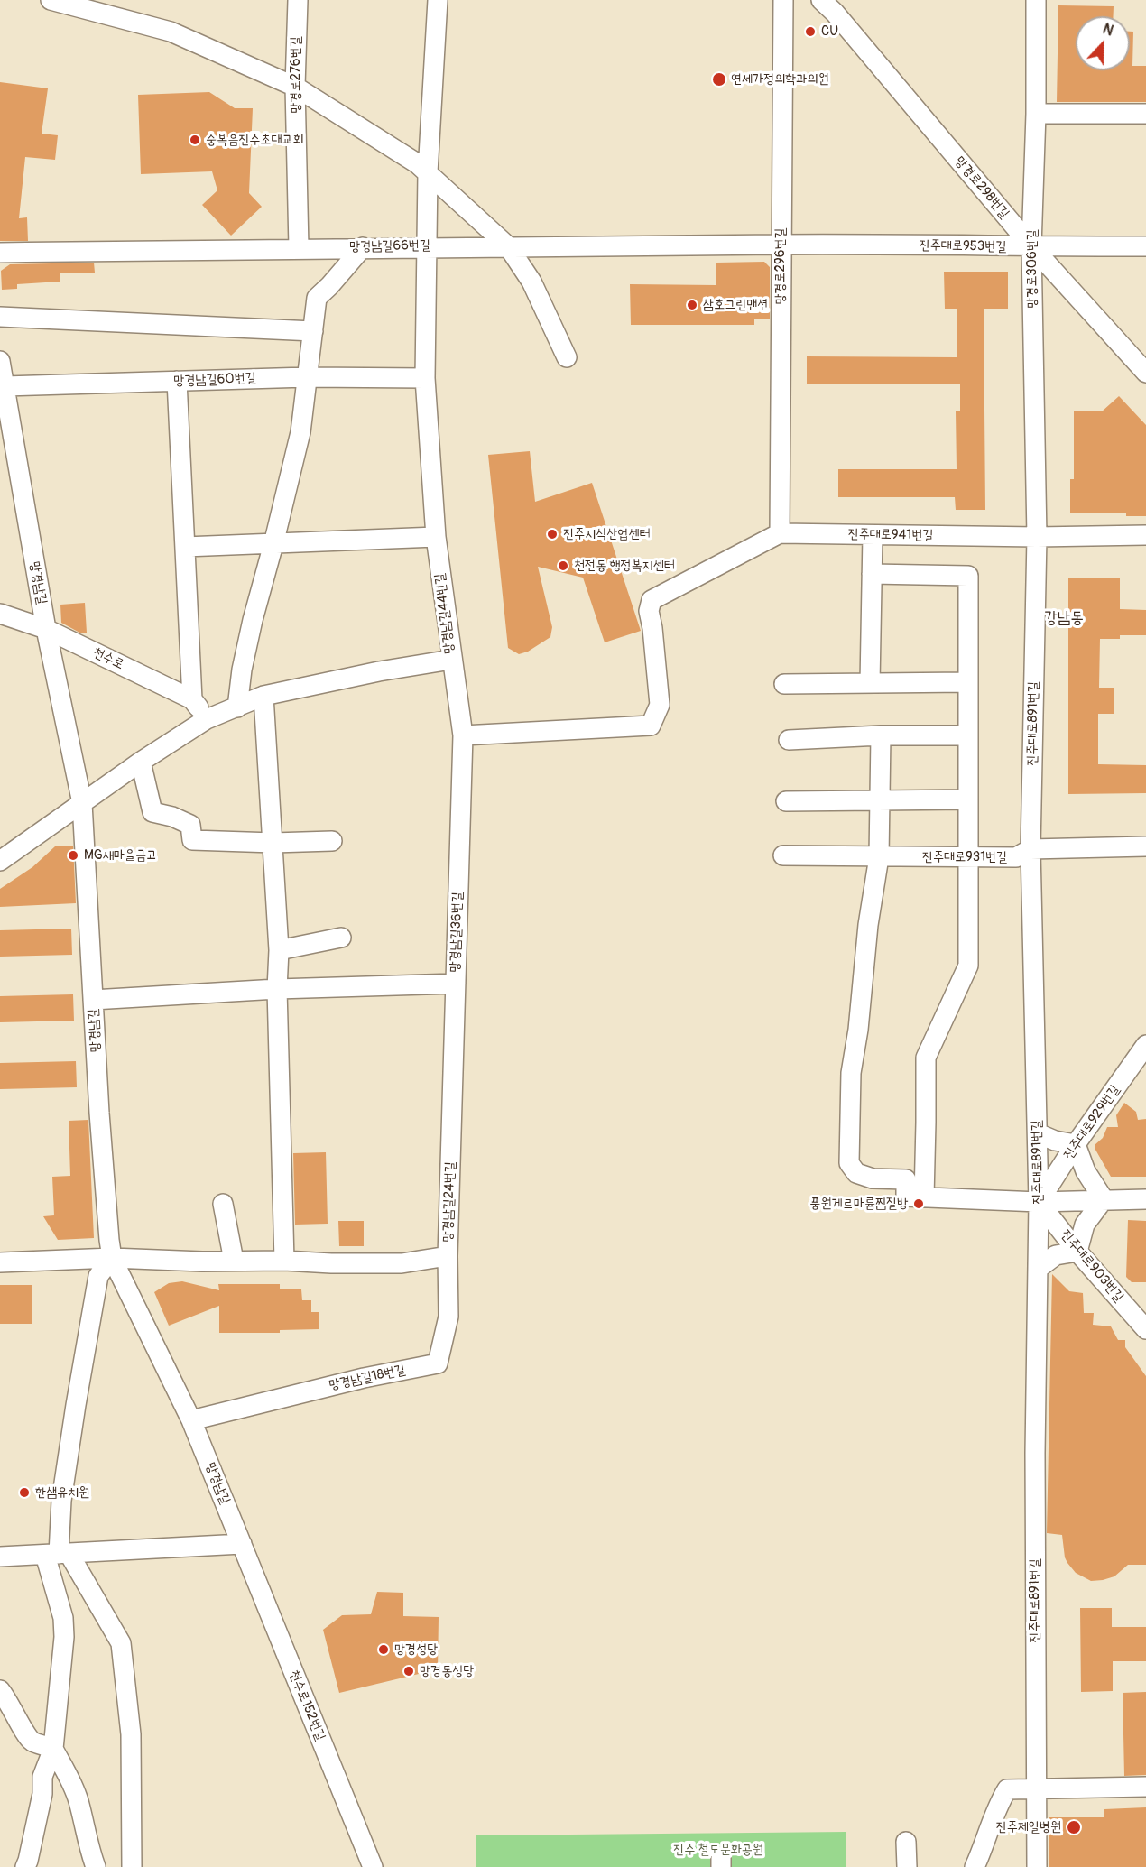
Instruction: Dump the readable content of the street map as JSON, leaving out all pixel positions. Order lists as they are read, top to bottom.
{
  "streets": {
    "street": [
      "망경로276번길",
      "망경로298번길",
      "망경남길66번길",
      "진주대로953번길",
      "망경로296번길",
      "망경로306번길",
      "망경남길60번길",
      "진주대로941번길",
      "망경남길",
      "망경남길44번길",
      "천수로",
      "진주대로891번길",
      "진주대로931번길",
      "망경남길36번길",
      "진주대로929번길",
      "망경남길24번길",
      "진주대로903번길",
      "망경남길18번길",
      "천수로152번길"
    ]
  },
  "crossings": [
    ["망경로276번길", "망경남길66번길"],
    ["망경로298번길", "진주대로953번길"],
    ["망경로298번길", "망경로306번길"],
    ["망경남길66번길", "진주대로953번길"],
    ["망경남길66번길", "망경로296번길"],
    ["망경남길66번길", "망경남길44번길"],
    ["진주대로953번길", "망경로296번길"],
    ["진주대로953번길", "망경로306번길"],
    ["망경로296번길", "진주대로941번길"],
    ["망경로306번길", "진주대로941번길"],
    ["망경로306번길", "진주대로891번길"],
    ["망경남길60번길", "망경남길"],
    ["망경남길60번길", "망경남길44번길"],
    ["진주대로941번길", "진주대로891번길"],
    ["진주대로941번길", "망경남길36번길"],
    ["망경남길", "망경남길44번길"],
    ["망경남길", "천수로"],
    ["망경남길", "망경남길36번길"],
    ["망경남길", "망경남길24번길"],
    ["망경남길", "망경남길18번길"],
    ["망경남길", "천수로152번길"],
    ["망경남길44번길", "천수로"],
    ["망경남길44번길", "망경남길36번길"],
    ["진주대로891번길", "진주대로931번길"],
    ["진주대로891번길", "진주대로929번길"],
    ["진주대로891번길", "진주대로903번길"],
    ["망경남길36번길", "망경남길24번길"],
    ["진주대로929번길", "진주대로903번길"],
    ["망경남길24번길", "망경남길18번길"]
  ],
  "districts": ["강남동"],
  "parks": ["진주 철도문화공원"],
  "places": [
    "CU",
    "연세가정의학과의원",
    "숭복음진주초대교회",
    "삼호그린맨션",
    "진주지식산업센터",
    "천전동 행정복지센터",
    "MG새마을금고",
    "풍원게르마륨찜질방",
    "한샘유치원",
    "망경성당",
    "망경동성당",
    "진주제일병원"
  ],
  "north": "top"
}
